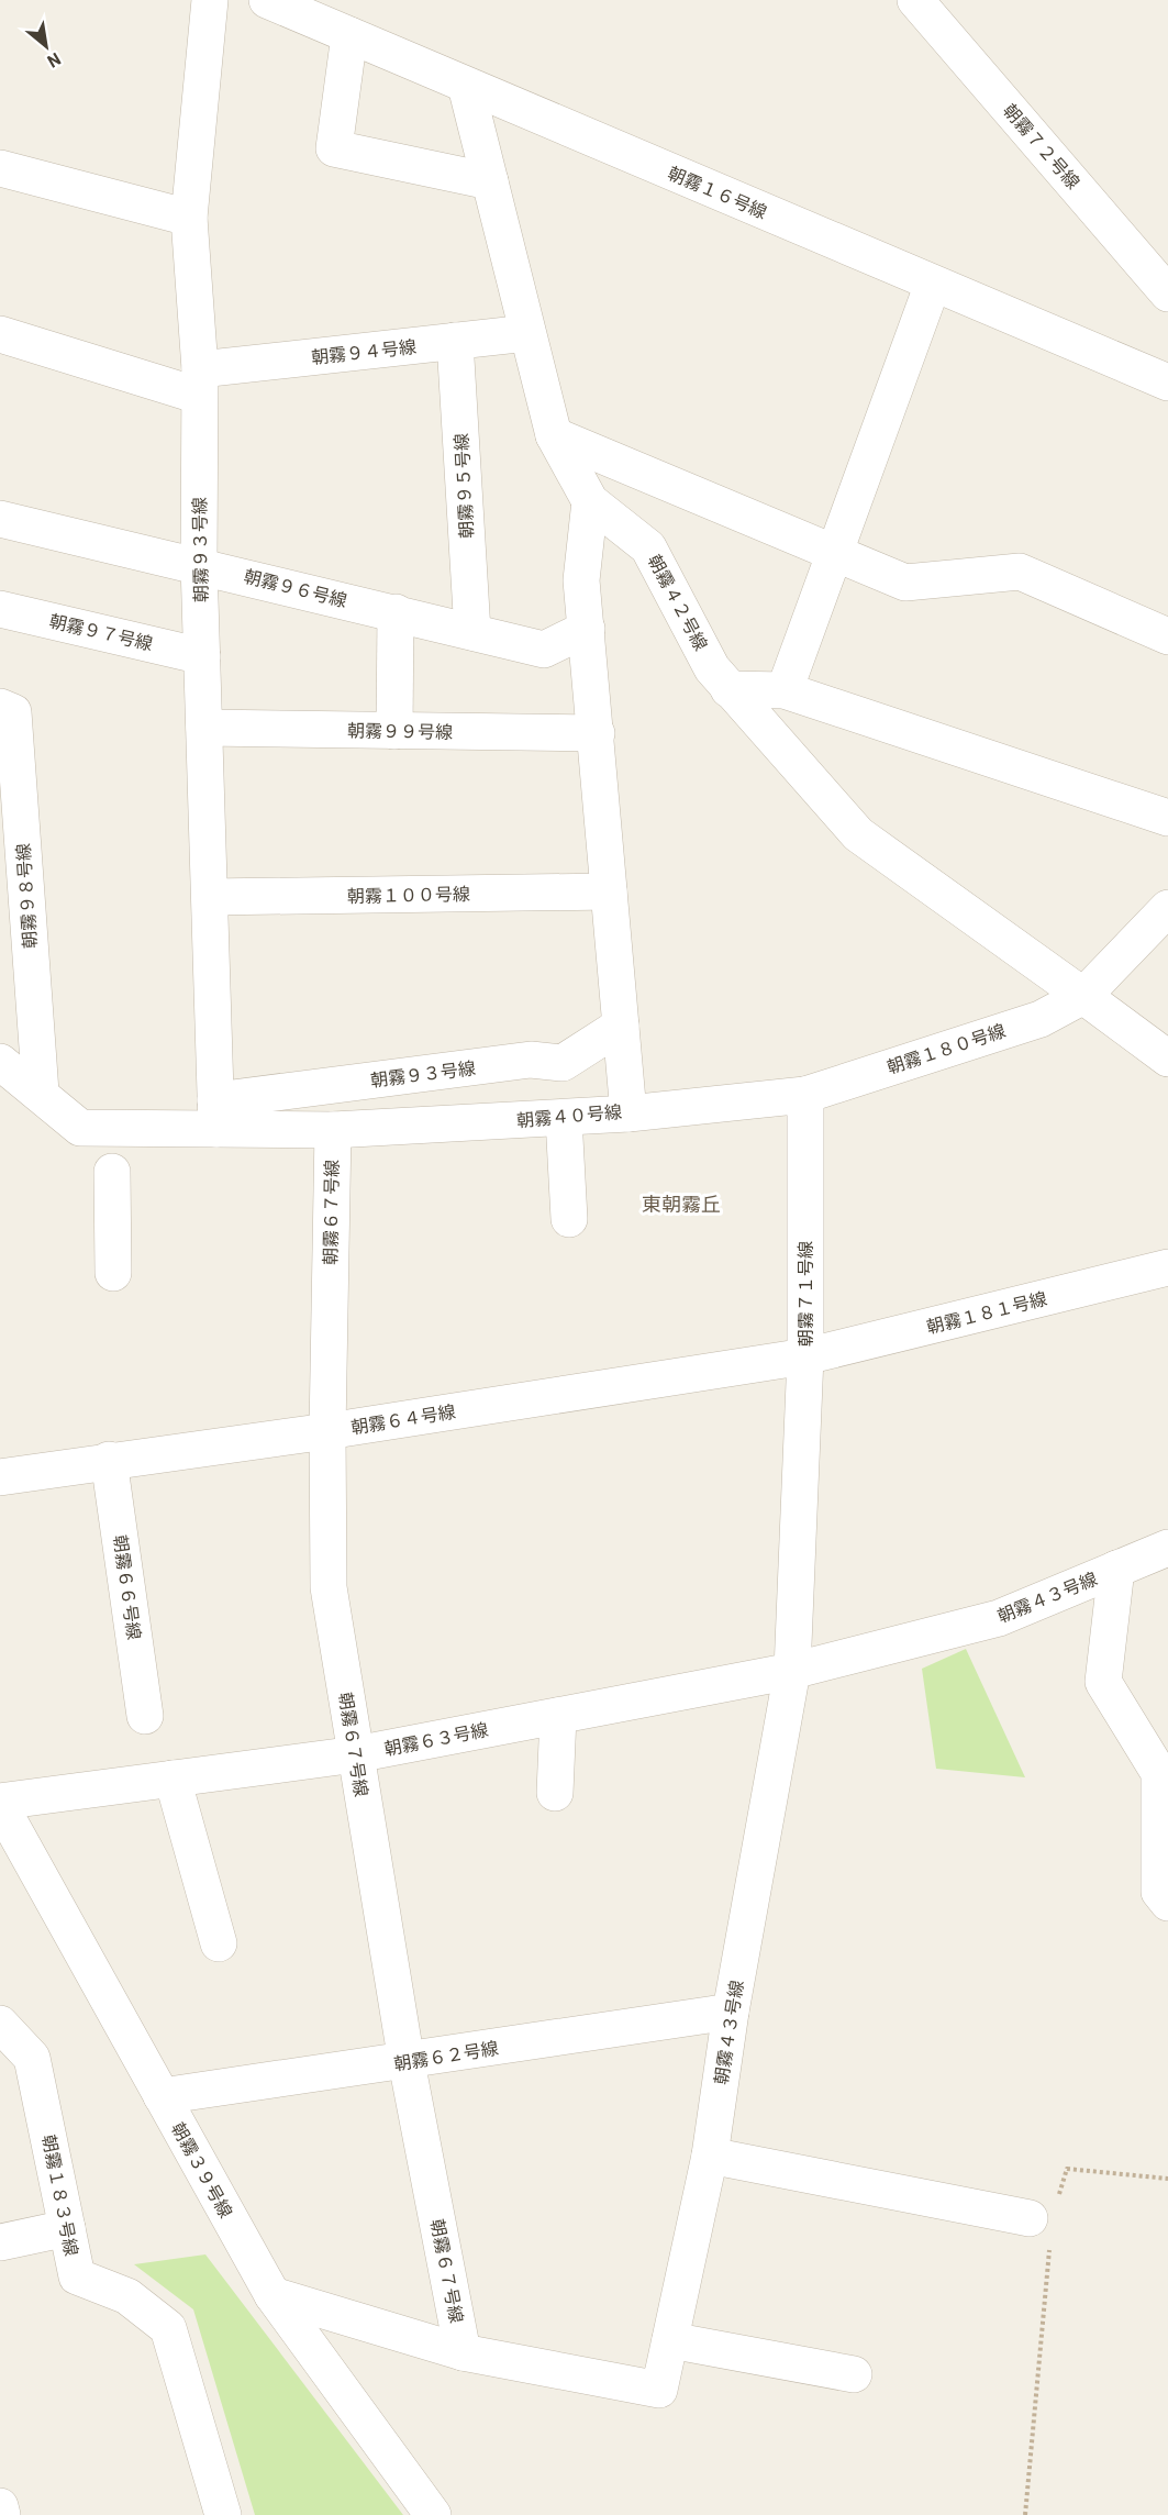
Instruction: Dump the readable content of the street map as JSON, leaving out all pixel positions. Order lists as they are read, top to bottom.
{
  "streets": {
    "street": [
      "朝霧７２号線",
      "朝霧１６号線",
      "朝霧９４号線",
      "朝霧９５号線",
      "朝霧９３号線",
      "朝霧９６号線",
      "朝霧４２号線",
      "朝霧９７号線",
      "朝霧９９号線",
      "朝霧１００号線",
      "朝霧９８号線",
      "朝霧１８０号線",
      "朝霧４０号線",
      "朝霧６７号線",
      "朝霧７１号線",
      "朝霧１８１号線",
      "朝霧６４号線",
      "朝霧６６号線",
      "朝霧４３号線",
      "朝霧６３号線",
      "朝霧６２号線",
      "朝霧３９号線",
      "朝霧１８３号線"
    ]
  },
  "crossings": [
    ["朝霧１６号線", "朝霧４２号線"],
    ["朝霧９４号線", "朝霧９５号線"],
    ["朝霧９４号線", "朝霧９３号線"],
    ["朝霧９４号線", "朝霧４２号線"],
    ["朝霧９５号線", "朝霧９６号線"],
    ["朝霧９３号線", "朝霧９６号線"],
    ["朝霧９３号線", "朝霧９７号線"],
    ["朝霧９３号線", "朝霧９９号線"],
    ["朝霧９３号線", "朝霧１００号線"],
    ["朝霧９３号線", "朝霧４０号線"],
    ["朝霧９６号線", "朝霧４０号線"],
    ["朝霧４２号線", "朝霧１８０号線"],
    ["朝霧４２号線", "朝霧４０号線"],
    ["朝霧９９号線", "朝霧４０号線"],
    ["朝霧１００号線", "朝霧４０号線"],
    ["朝霧９８号線", "朝霧４０号線"],
    ["朝霧１８０号線", "朝霧７１号線"],
    ["朝霧４０号線", "朝霧６７号線"],
    ["朝霧６７号線", "朝霧６４号線"],
    ["朝霧６７号線", "朝霧４３号線"],
    ["朝霧６７号線", "朝霧６３号線"],
    ["朝霧６７号線", "朝霧６２号線"],
    ["朝霧７１号線", "朝霧１８１号線"],
    ["朝霧７１号線", "朝霧６４号線"],
    ["朝霧７１号線", "朝霧４３号線"],
    ["朝霧７１号線", "朝霧６３号線"],
    ["朝霧１８１号線", "朝霧６４号線"],
    ["朝霧６４号線", "朝霧６６号線"],
    ["朝霧４３号線", "朝霧６３号線"],
    ["朝霧４３号線", "朝霧６２号線"],
    ["朝霧４３号線", "朝霧３９号線"],
    ["朝霧６３号線", "朝霧３９号線"],
    ["朝霧６２号線", "朝霧３９号線"]
  ],
  "districts": ["東朝霧丘"],
  "north": "bottom right"
}
